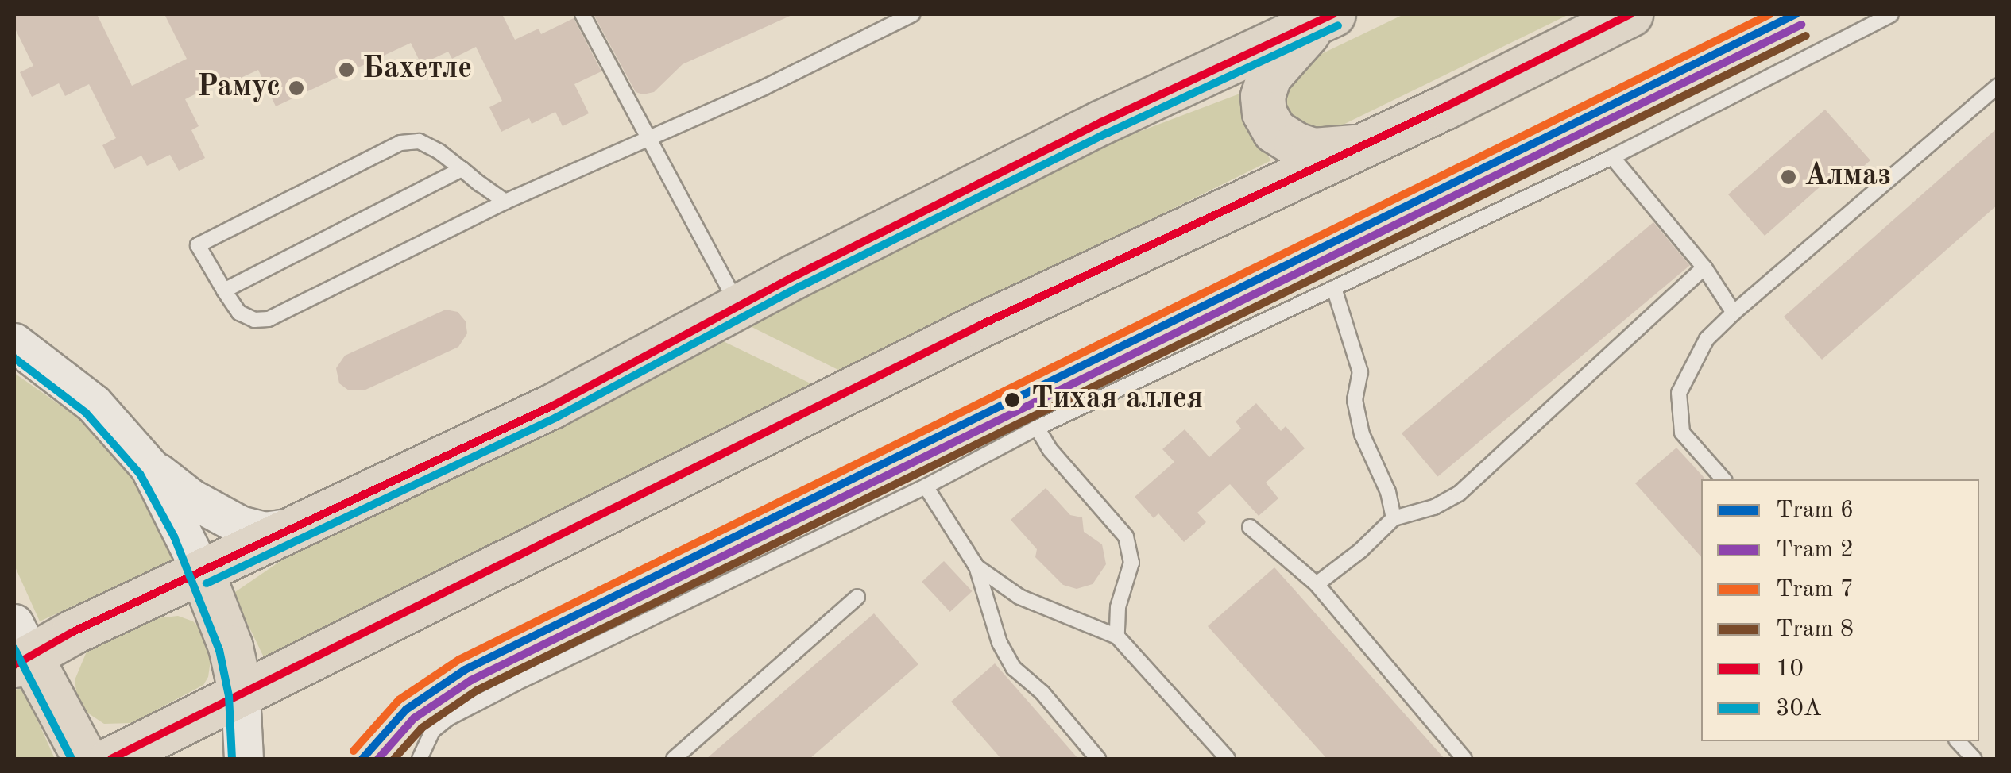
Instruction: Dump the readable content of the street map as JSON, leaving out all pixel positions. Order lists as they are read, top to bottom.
{
  "places": [
    "Бахетле",
    "Рамус",
    "Алмаз",
    "Тихая аллея"
  ],
  "lines": [
    "tram line 6",
    "tram line 7",
    "transit line 10",
    "tram line 2",
    "transit line 30А",
    "tram line 8"
  ],
  "legend": [
    "Tram 6",
    "Tram 2",
    "Tram 7",
    "Tram 8",
    "10",
    "30А"
  ]
}
